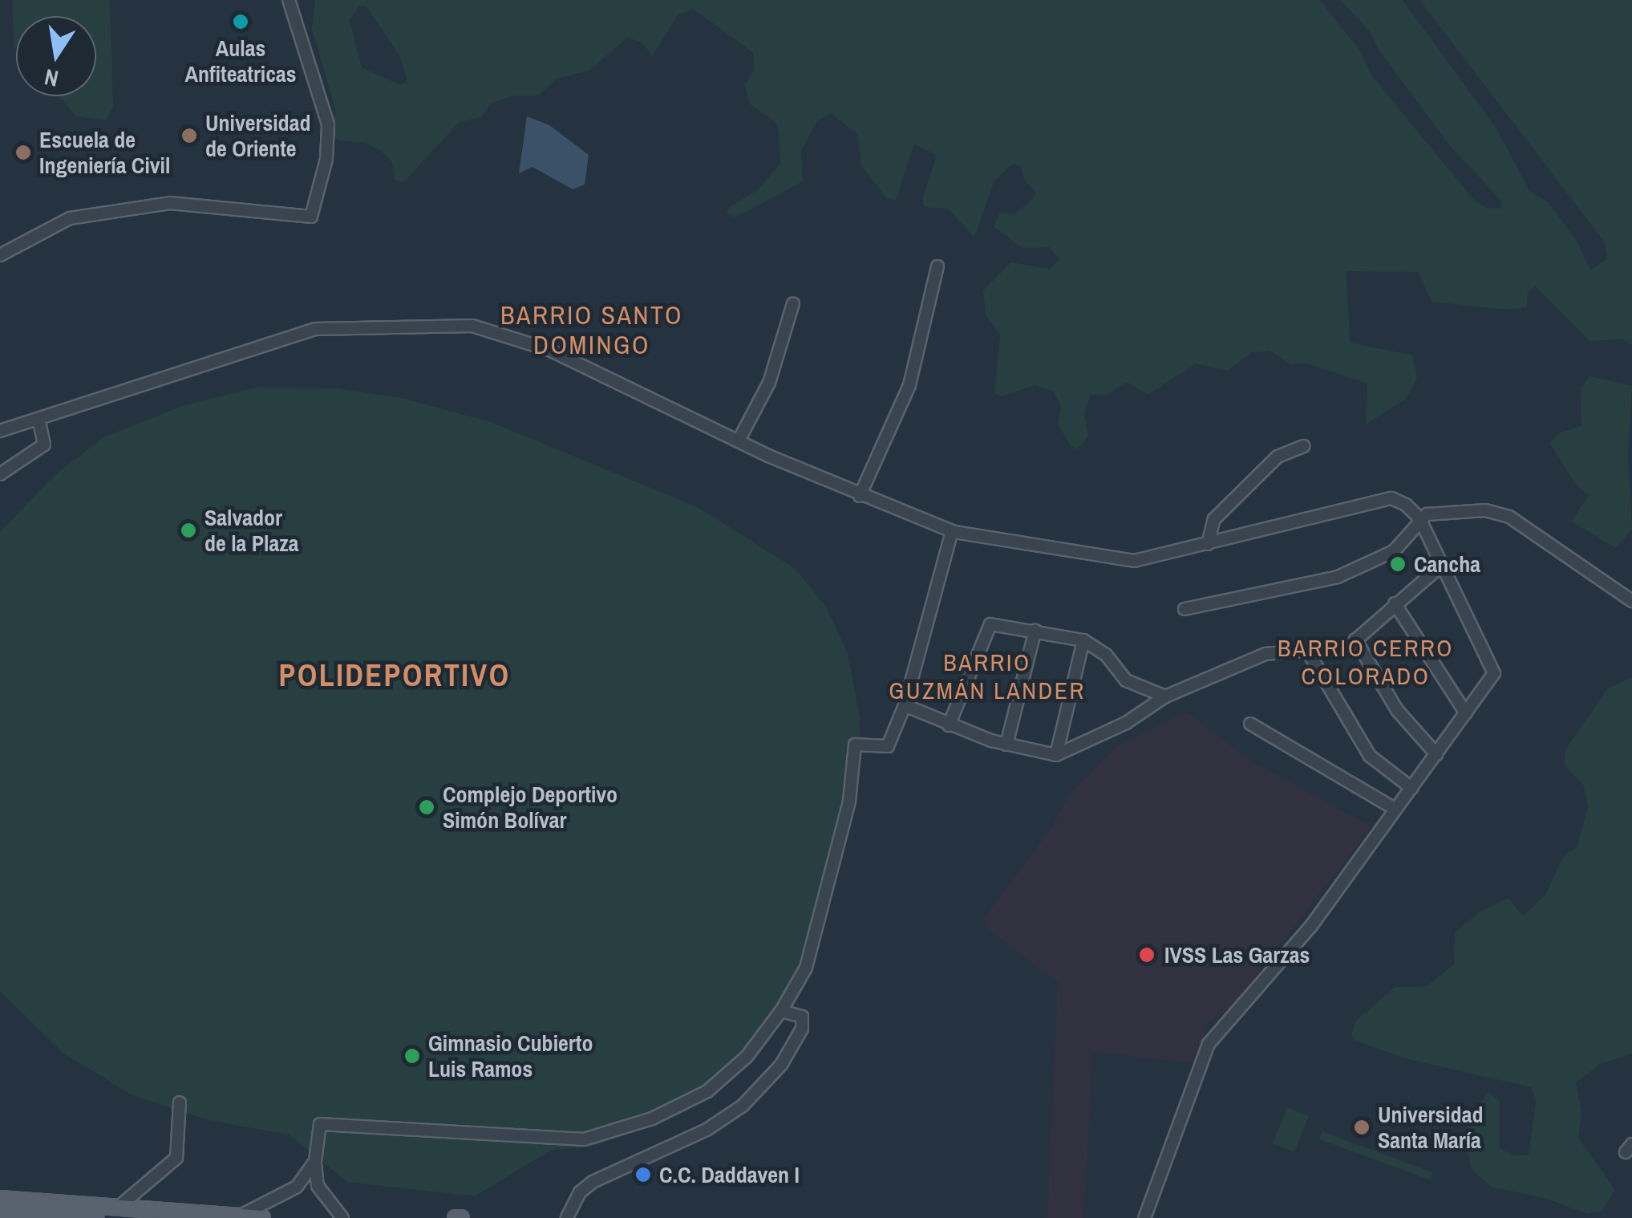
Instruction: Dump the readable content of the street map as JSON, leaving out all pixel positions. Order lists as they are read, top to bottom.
{
  "districts": [
    "BARRIO SANTO DOMINGO",
    "BARRIO CERRO COLORADO",
    "BARRIO GUZMÁN LANDER",
    "POLIDEPORTIVO"
  ],
  "places": [
    "Aulas Anfiteatricas",
    "Universidad de Oriente",
    "Escuela de Ingeniería Civil",
    "Salvador de la Plaza",
    "Cancha",
    "Complejo Deportivo Simón Bolívar",
    "IVSS Las Garzas",
    "Gimnasio Cubierto Luis Ramos",
    "Universidad Santa María",
    "C.C. Daddaven I"
  ],
  "north": "bottom"
}
